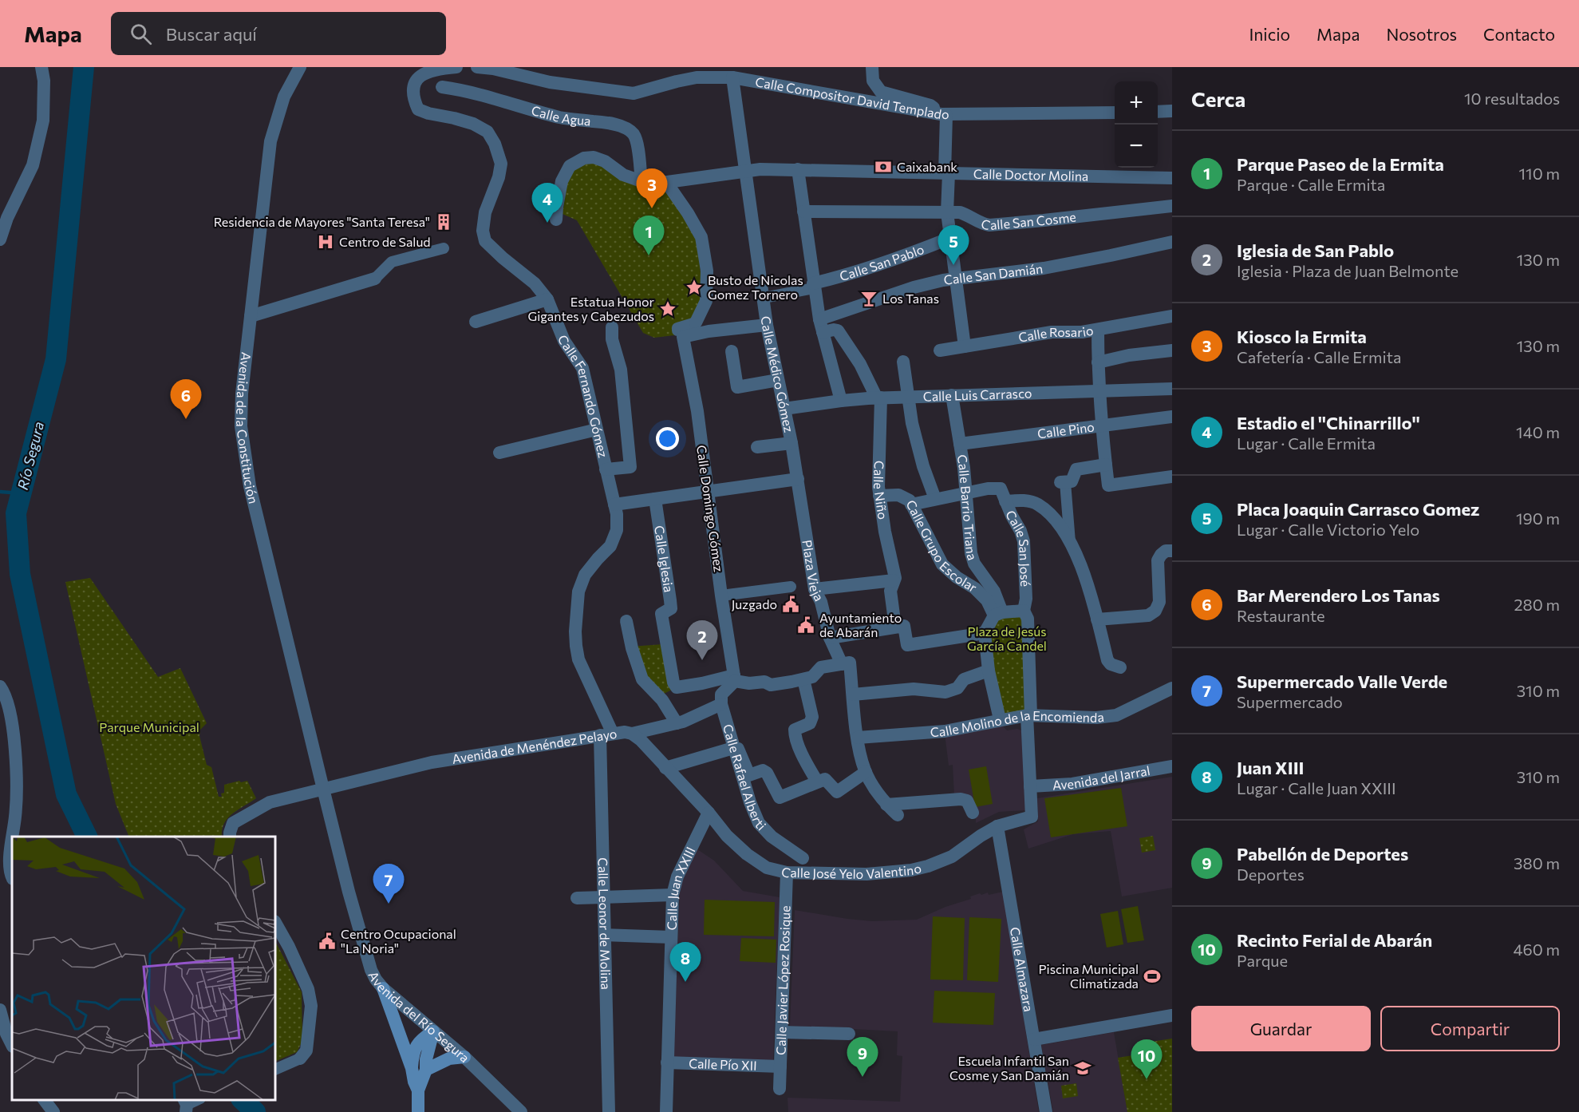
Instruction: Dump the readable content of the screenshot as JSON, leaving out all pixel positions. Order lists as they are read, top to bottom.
{
  "streets": {
    "street": [
      "Calle Compositor David Templado",
      "Calle Agua",
      "Calle Doctor Molina",
      "Calle San Cosme",
      "Calle San Pablo",
      "Calle San Damián",
      "Calle Rosario",
      "Calle Médico Gómez",
      "Calle Luis Carrasco",
      "Calle Fernando Gómez",
      "Avenida de la Constitución",
      "Calle Pino",
      "Calle Niño",
      "Calle Barrio Triana",
      "Calle Domingo Gómez",
      "Calle Grupo Escolar",
      "Calle San José",
      "Calle Iglesia",
      "Plaza Vieja",
      "Calle Molino de la Encomienda",
      "Avenida de Menéndez Pelayo",
      "Calle Rafael Alberti",
      "Avenida del Jarral",
      "Calle José Yelo Valentino",
      "Calle Juan XXIII",
      "Calle Leonor de Molina",
      "Calle Almazara",
      "Calle Javier López Rosique",
      "Avenida del Río Segura",
      "Calle Pío XII"
    ]
  },
  "crossings": [
    ["Calle Compositor David Templado", "Calle Médico Gómez"],
    ["Calle Agua", "Calle Doctor Molina"],
    ["Calle Doctor Molina", "Calle Médico Gómez"],
    ["Calle San Pablo", "Calle Médico Gómez"],
    ["Calle San Damián", "Calle Niño"],
    ["Calle Médico Gómez", "Calle Luis Carrasco"],
    ["Calle Médico Gómez", "Plaza Vieja"],
    ["Calle Luis Carrasco", "Calle Niño"],
    ["Calle Luis Carrasco", "Calle Barrio Triana"],
    ["Calle Fernando Gómez", "Avenida de Menéndez Pelayo"],
    ["Avenida de la Constitución", "Avenida de Menéndez Pelayo"],
    ["Avenida de la Constitución", "Avenida del Río Segura"],
    ["Calle Pino", "Calle Barrio Triana"],
    ["Calle Niño", "Calle Grupo Escolar"],
    ["Calle Barrio Triana", "Calle Grupo Escolar"],
    ["Calle Domingo Gómez", "Calle Iglesia"],
    ["Plaza Vieja", "Calle Molino de la Encomienda"],
    ["Calle Molino de la Encomienda", "Calle José Yelo Valentino"],
    ["Avenida de Menéndez Pelayo", "Calle Leonor de Molina"],
    ["Avenida de Menéndez Pelayo", "Avenida del Río Segura"],
    ["Avenida del Jarral", "Calle José Yelo Valentino"],
    ["Calle José Yelo Valentino", "Calle Juan XXIII"],
    ["Calle José Yelo Valentino", "Calle Almazara"],
    ["Calle José Yelo Valentino", "Calle Javier López Rosique"],
    ["Calle Juan XXIII", "Calle Pío XII"],
    ["Calle Javier López Rosique", "Calle Pío XII"]
  ],
  "water": ["Río Segura"],
  "parks": ["Plaza de Jesús García Candel", "Parque Municipal"],
  "places": {
    "bank": ["Caixabank"],
    "building": ["Residencia de Mayores \"Santa Teresa\""],
    "hospital": ["Centro de Salud"],
    "place": ["Busto de Nicolas Gomez Tornero", "Estatua Honor Gigantes y Cabezudos"],
    "bar": ["Los Tanas"],
    "public building": ["Juzgado", "Ayuntamiento de Abarán", "Centro Ocupacional \"La Noria\""],
    "sports": ["Piscina Municipal Climatizada"],
    "school or university": ["Escuela Infantil San Cosme y San Damián"]
  },
  "page": {
    "header": "Mapa",
    "search": "Buscar aquí",
    "nav": [
      "Inicio",
      "Mapa",
      "Nosotros",
      "Contacto"
    ],
    "heading": ["Cerca", "10 resultados"],
    "map_buttons": ["+", "−"],
    "list": [
      {
        "mark": "1",
        "name": "Parque Paseo de la Ermita",
        "note": "Parque · Calle Ermita",
        "value": "110 m"
      },
      {
        "mark": "2",
        "name": "Iglesia de San Pablo",
        "note": "Iglesia · Plaza de Juan Belmonte",
        "value": "130 m"
      },
      {
        "mark": "3",
        "name": "Kiosco la Ermita",
        "note": "Cafetería · Calle Ermita",
        "value": "130 m"
      },
      {
        "mark": "4",
        "name": "Estadio el ''Chinarrillo''",
        "note": "Lugar · Calle Ermita",
        "value": "140 m"
      },
      {
        "mark": "5",
        "name": "Placa Joaquin Carrasco Gomez",
        "note": "Lugar · Calle Victorio Yelo",
        "value": "190 m"
      },
      {
        "mark": "6",
        "name": "Bar Merendero Los Tanas",
        "note": "Restaurante",
        "value": "280 m"
      },
      {
        "mark": "7",
        "name": "Supermercado Valle Verde",
        "note": "Supermercado",
        "value": "310 m"
      },
      {
        "mark": "8",
        "name": "Juan XIII",
        "note": "Lugar · Calle Juan XXIII",
        "value": "310 m"
      },
      {
        "mark": "9",
        "name": "Pabellón de Deportes",
        "note": "Deportes",
        "value": "380 m"
      },
      {
        "mark": "10",
        "name": "Recinto Ferial de Abarán",
        "note": "Parque",
        "value": "460 m"
      }
    ],
    "pins": [
      "3",
      "4",
      "1",
      "5",
      "6",
      "2",
      "7",
      "8",
      "9",
      "10"
    ],
    "buttons": ["Guardar", "Compartir"]
  }
}
